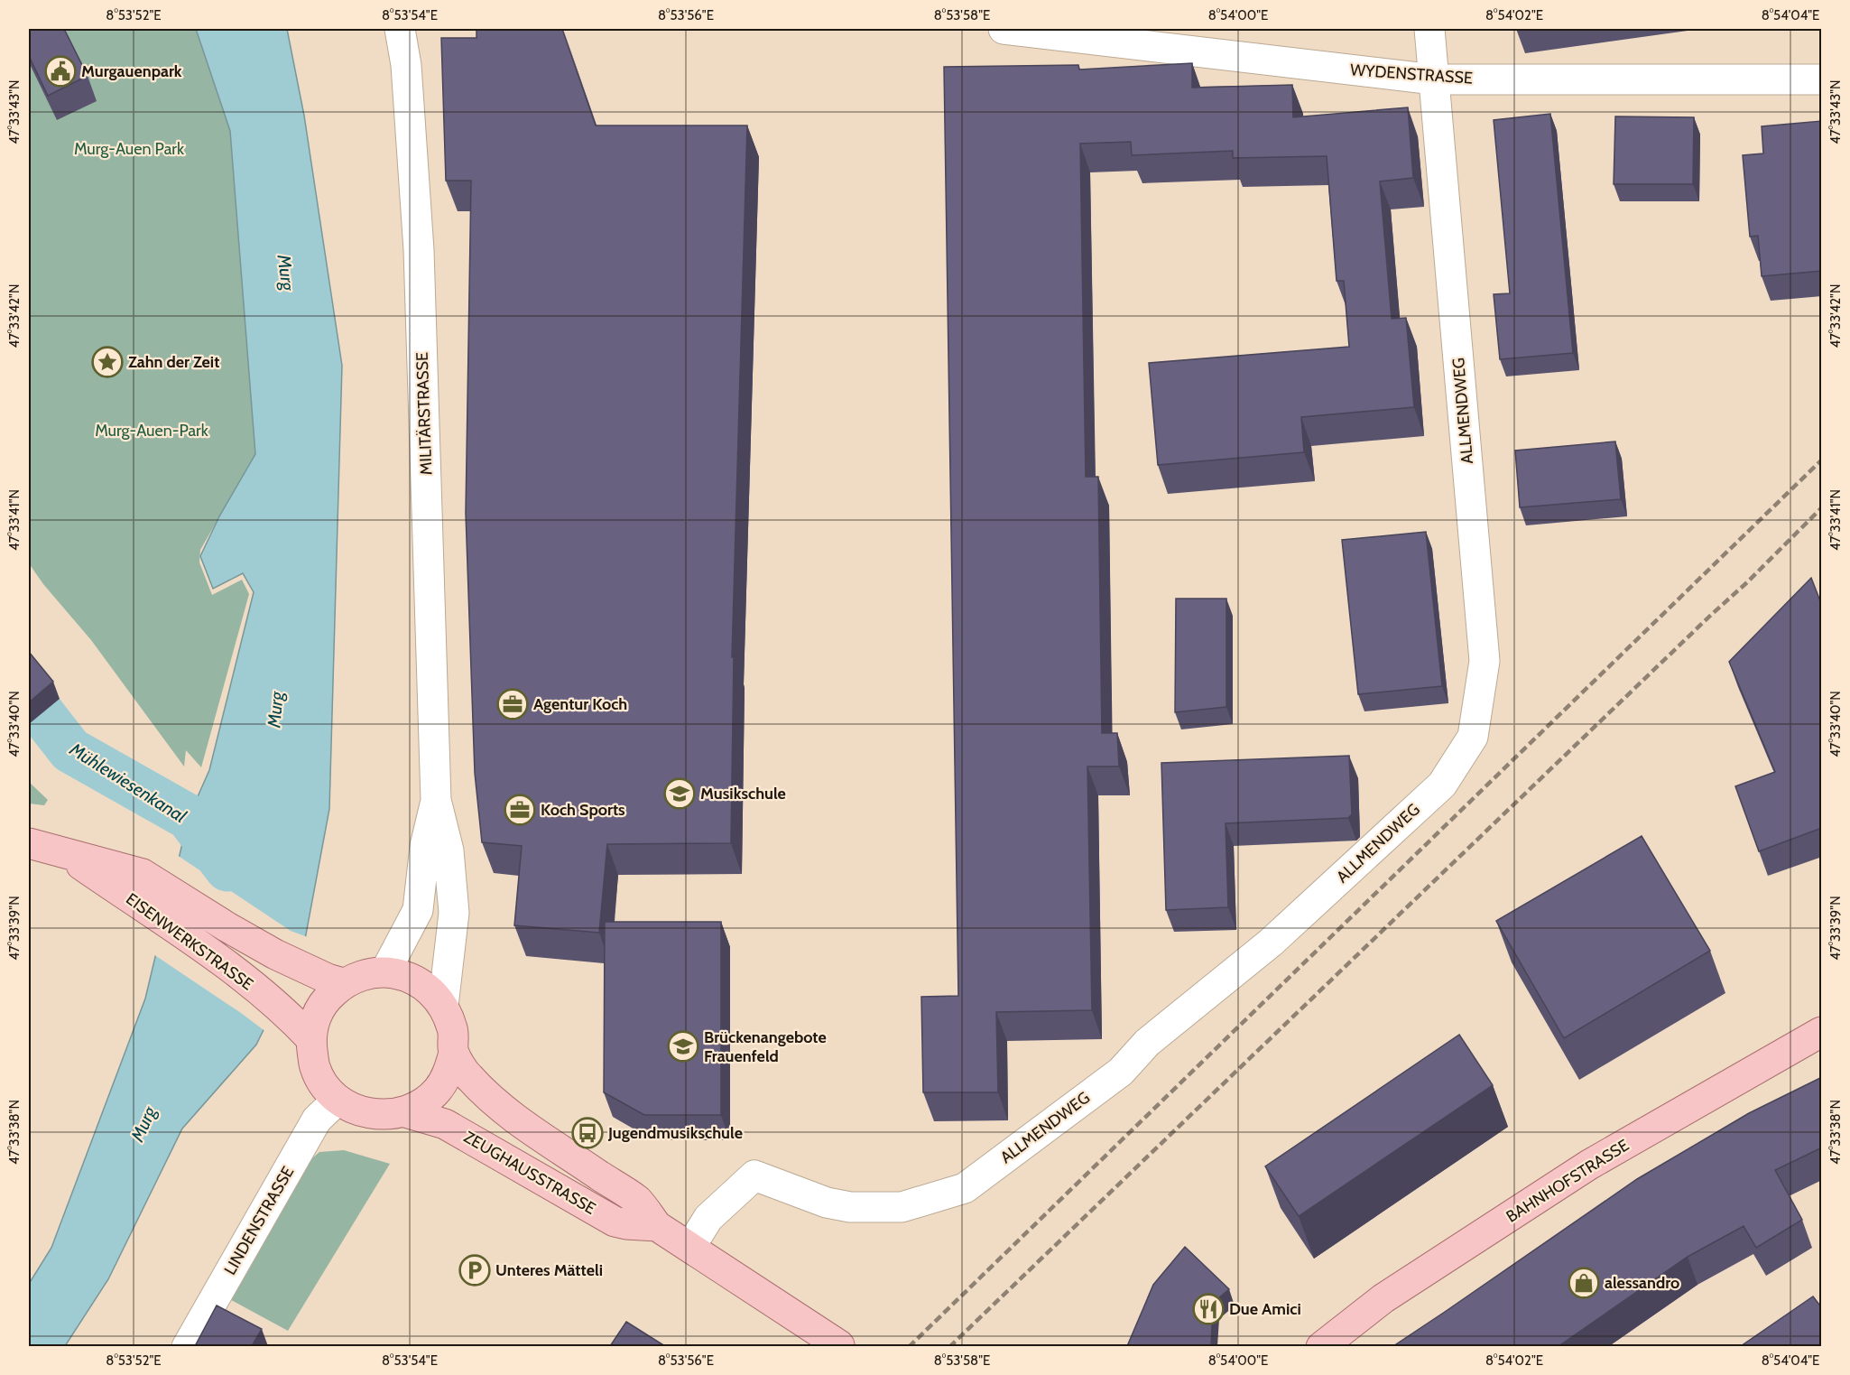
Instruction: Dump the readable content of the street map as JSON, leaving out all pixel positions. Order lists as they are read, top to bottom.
{
  "streets": {
    "main road": ["EISENWERKSTRASSE", "ZEUGHAUSSTRASSE", "BAHNHOFSTRASSE"],
    "street": [
      "WYDENSTRASSE",
      "ALLMENDWEG",
      "MILITÄRSTRASSE",
      "LINDENSTRASSE"
    ]
  },
  "crossings": [
    ["WYDENSTRASSE", "ALLMENDWEG"],
    ["ALLMENDWEG", "ZEUGHAUSSTRASSE"],
    ["MILITÄRSTRASSE", "EISENWERKSTRASSE"],
    ["MILITÄRSTRASSE", "ZEUGHAUSSTRASSE"],
    ["MILITÄRSTRASSE", "LINDENSTRASSE"],
    ["EISENWERKSTRASSE", "ZEUGHAUSSTRASSE"],
    ["EISENWERKSTRASSE", "LINDENSTRASSE"],
    ["ZEUGHAUSSTRASSE", "LINDENSTRASSE"]
  ],
  "water": ["Murg", "Mühlewiesenkanal"],
  "parks": ["Murg-Auen Park", "Murg-Auen-Park"],
  "places": {
    "public building": ["Murgauenpark"],
    "place": ["Zahn der Zeit"],
    "office": ["Agentur Koch", "Koch Sports"],
    "school or university": ["Musikschule", "Brückenangebote Frauenfeld"],
    "bus stop": ["Jugendmusikschule"],
    "parking": ["Unteres Mätteli"],
    "shop": ["alessandro"],
    "restaurant": ["Due Amici"]
  },
  "coordinates": [
    "8°53'52\"E",
    "8°53'54\"E",
    "8°53'56\"E",
    "8°53'58\"E",
    "8°54'00\"E",
    "8°54'02\"E",
    "8°54'04\"E",
    "47°33'43\"N",
    "47°33'42\"N",
    "47°33'41\"N",
    "47°33'40\"N",
    "47°33'39\"N",
    "47°33'38\"N"
  ]
}
